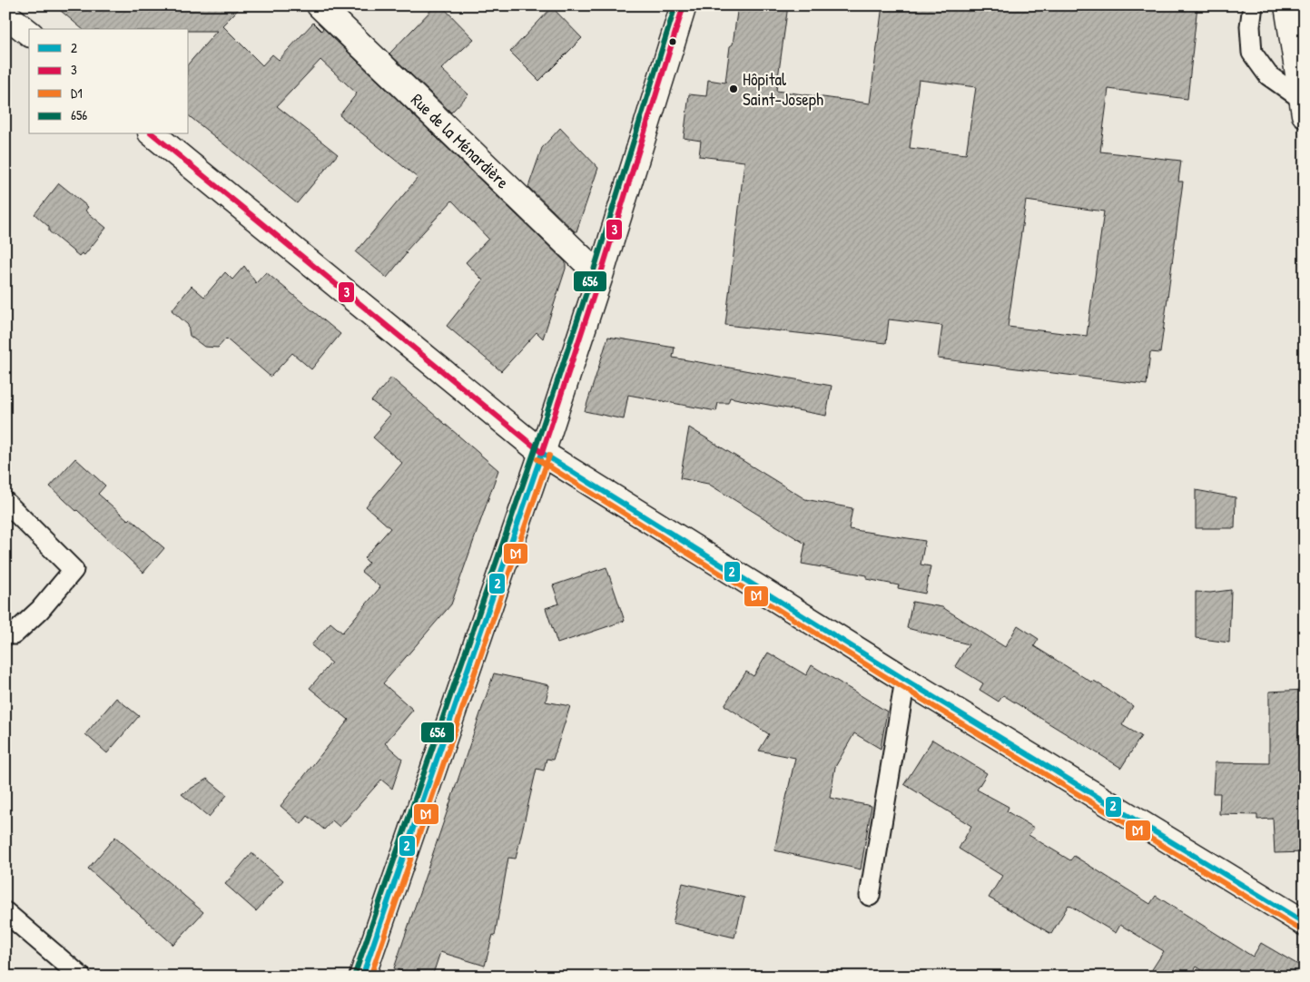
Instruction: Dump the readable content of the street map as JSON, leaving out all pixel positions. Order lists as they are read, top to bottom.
{
  "streets": {
    "street": ["Rue de la Ménardière"]
  },
  "places": ["Hôpital Saint-Joseph"],
  "lines": [
    "transit line 3",
    "transit line 656",
    "transit line 2",
    "transit line D1"
  ],
  "legend": [
    "2",
    "3",
    "D1",
    "656"
  ]
}
